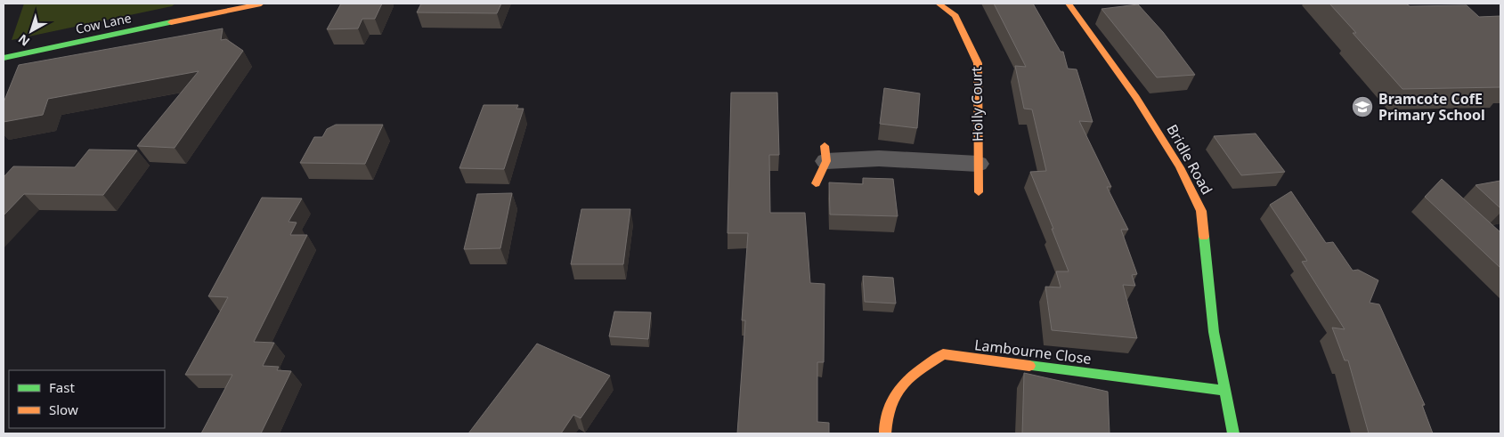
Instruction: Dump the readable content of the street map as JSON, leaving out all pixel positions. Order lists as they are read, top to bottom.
{
  "streets": {
    "street": [
      "Cow Lane",
      "Holly Court",
      "Bridle Road",
      "Lambourne Close"
    ]
  },
  "crossings": [
    ["Bridle Road", "Lambourne Close"]
  ],
  "places": {
    "school or university": ["Bramcote CofE Primary School"]
  },
  "legend": ["Fast", "Slow"],
  "north": "bottom left"
}
